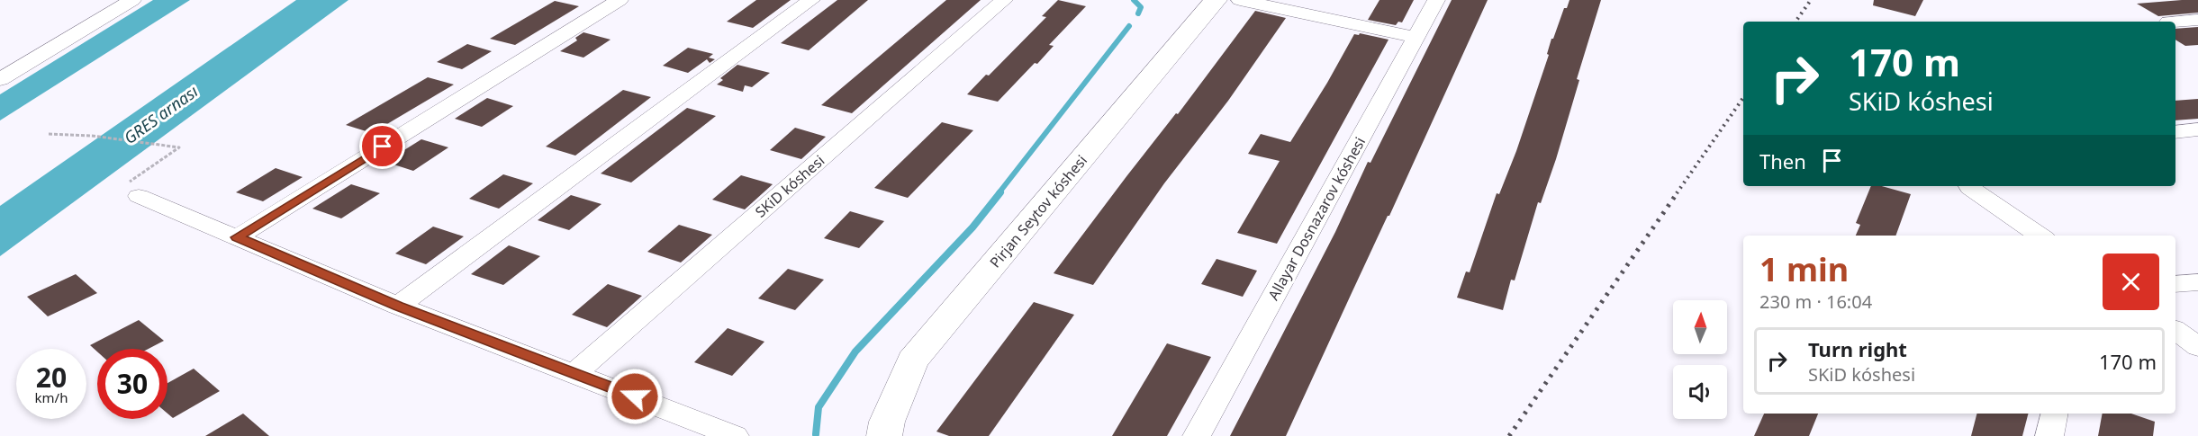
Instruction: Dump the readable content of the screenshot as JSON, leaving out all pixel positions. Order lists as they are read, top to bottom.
{
  "streets": {
    "main road": ["Pirjan Seytov kóshesi"],
    "street": ["SKiD kóshesi", "Allayar Dosnazarov kóshesi"]
  },
  "water": ["GRES arnası"],
  "north": "top",
  "page": {
    "turn": ["170 m", "SKiD kóshesi"],
    "then": "Then",
    "heading": ["1 min", "230 m · 16:04"],
    "list": [
      {
        "name": "Turn right",
        "note": "SKiD kóshesi",
        "value": "170 m"
      }
    ],
    "speed": "20 km/h",
    "limit": "30"
  }
}
